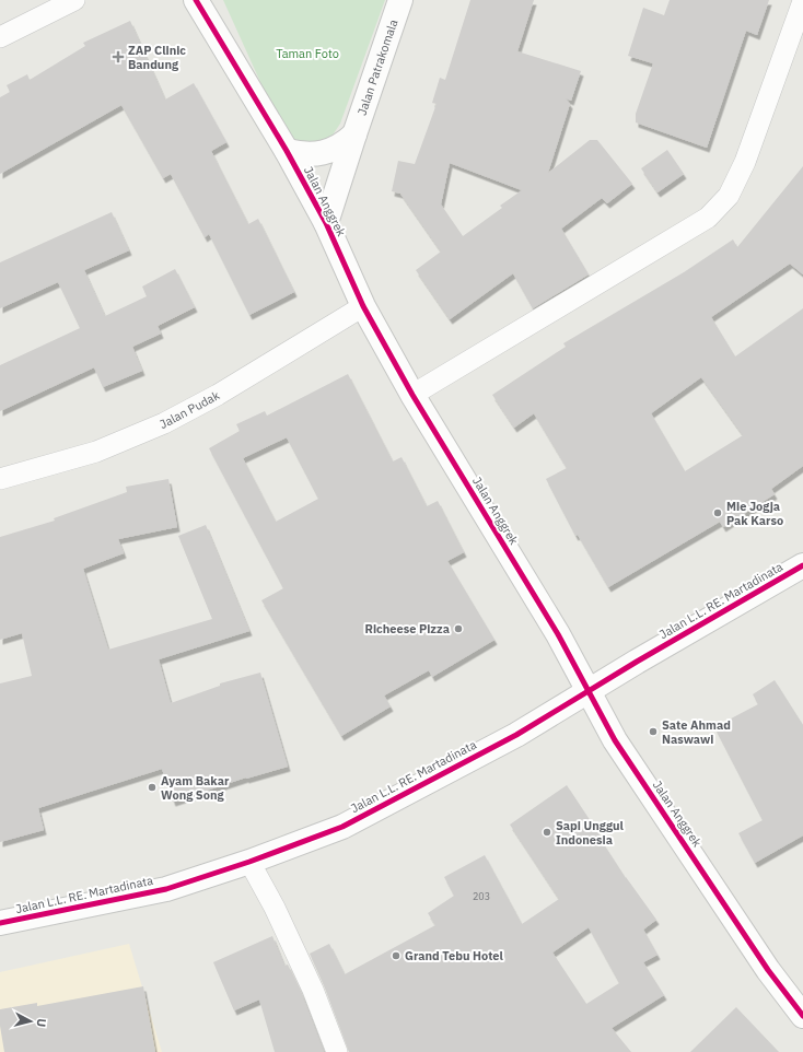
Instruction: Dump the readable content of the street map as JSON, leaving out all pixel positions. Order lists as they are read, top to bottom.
{
  "streets": {
    "street": [
      "Jalan Patrakomala",
      "Jalan Anggrek",
      "Jalan Pudak",
      "Jalan L.L. RE. Martadinata"
    ]
  },
  "crossings": [
    ["Jalan Patrakomala", "Jalan Anggrek"],
    ["Jalan Anggrek", "Jalan Pudak"],
    ["Jalan Anggrek", "Jalan L.L. RE. Martadinata"]
  ],
  "parks": ["Taman Foto"],
  "places": {
    "health": ["ZAP Clinic Bandung"],
    "other": [
      "Mie Jogja Pak Karso",
      "Richeese Pizza",
      "Sate Ahmad Naswawi",
      "Ayam Bakar Wong Song",
      "Sapi Unggul Indonesia",
      "Grand Tebu Hotel"
    ]
  },
  "house_numbers": ["203"],
  "north": "right"
}
